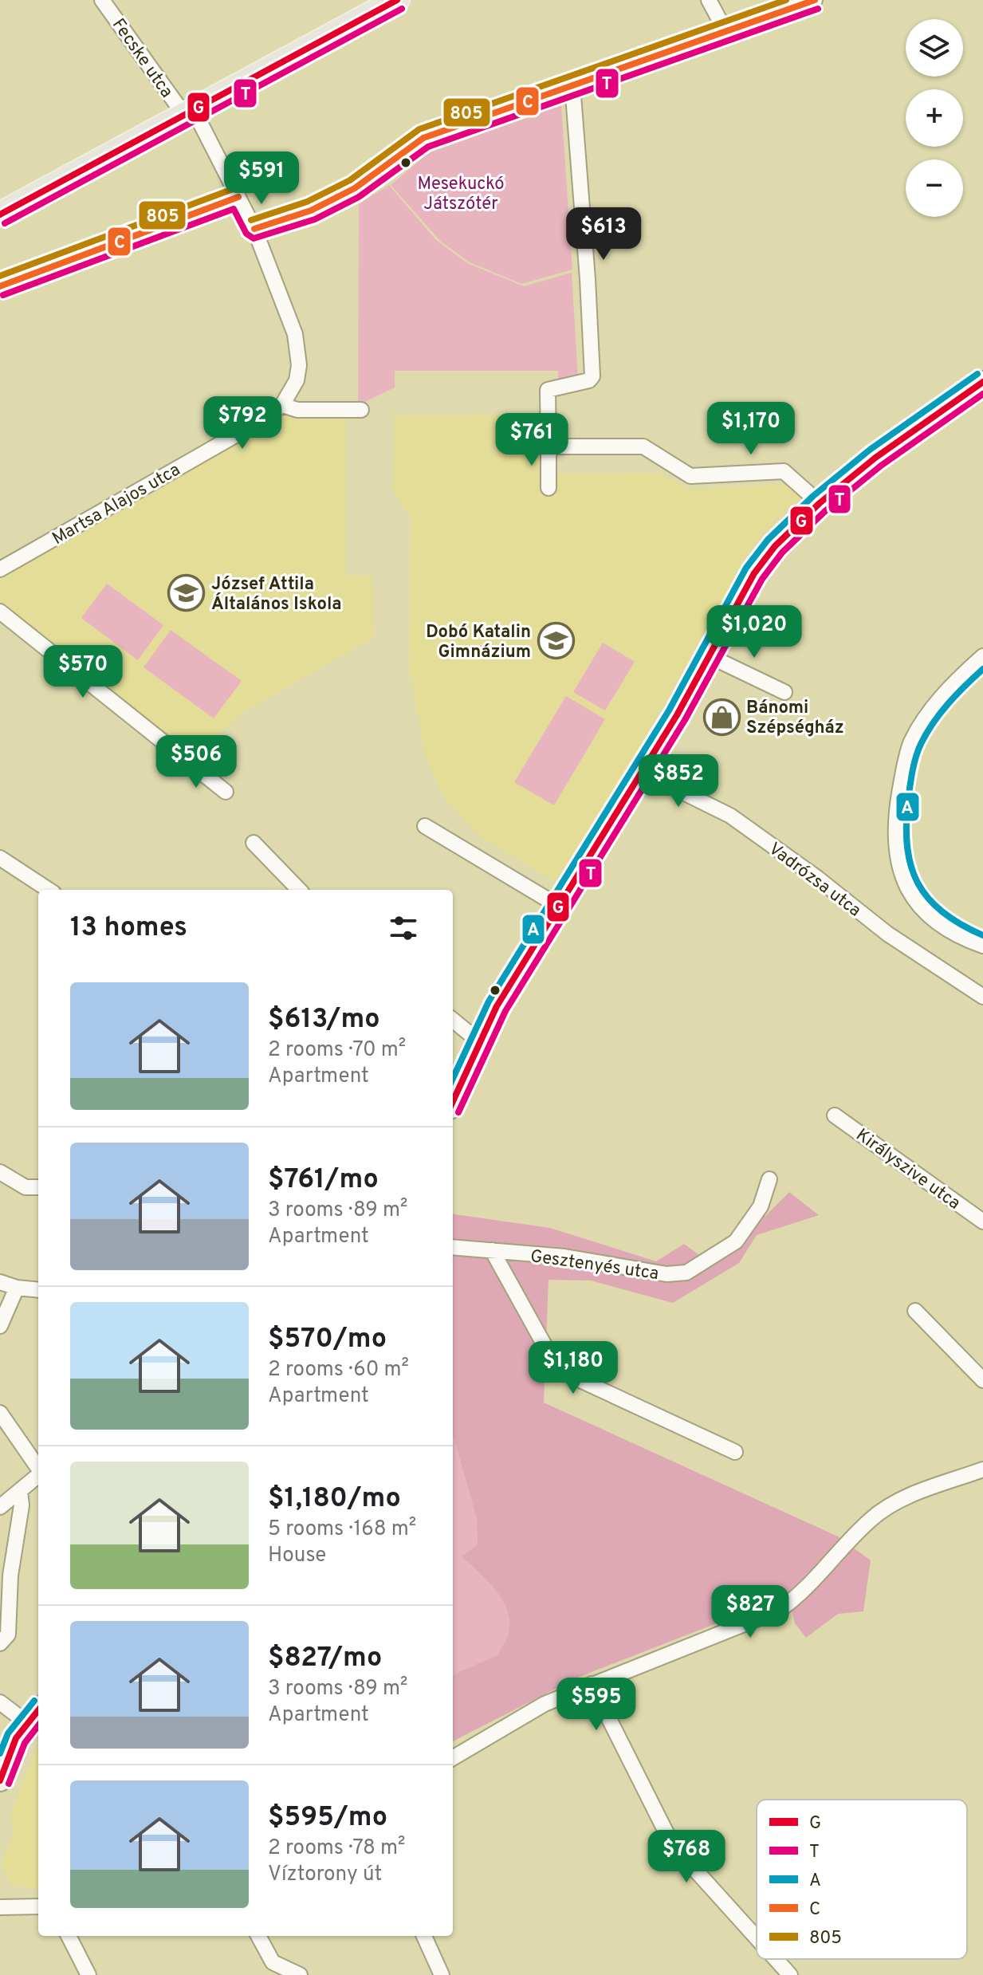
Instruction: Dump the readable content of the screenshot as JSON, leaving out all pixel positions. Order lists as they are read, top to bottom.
{
  "streets": {
    "street": [
      "Fecske utca",
      "Martsa Alajos utca",
      "Vadrózsa utca",
      "Királyszive utca",
      "Gesztenyés utca"
    ]
  },
  "crossings": [
    ["Fecske utca", "Martsa Alajos utca"]
  ],
  "parks": ["Mesekuckó Játszótér"],
  "places": {
    "school or university": ["József Attila Általános Iskola", "Dobó Katalin Gimnázium"],
    "shop": ["Bánomi Szépségház"]
  },
  "lines": [
    "transit line G",
    "transit line C",
    "transit line 805",
    "transit line T",
    "transit line A"
  ],
  "legend": [
    "G",
    "T",
    "A",
    "C",
    "805"
  ],
  "page": {
    "map_buttons": ["+", "−"],
    "price": [
      "$591",
      "$613",
      "$792",
      "$1,170",
      "$761",
      "$1,020",
      "$570",
      "$506",
      "$852",
      "$1,180",
      "$827",
      "$595",
      "$768"
    ],
    "heading": "13 homes",
    "list": [
      {
        "name": "$613/mo",
        "note": "2 rooms · 70 m² · Apartment"
      },
      {
        "name": "$761/mo",
        "note": "3 rooms · 89 m² · Apartment"
      },
      {
        "name": "$570/mo",
        "note": "2 rooms · 60 m² · Apartment"
      },
      {
        "name": "$1,180/mo",
        "note": "5 rooms · 168 m² · House"
      },
      {
        "name": "$827/mo",
        "note": "3 rooms · 89 m² · Apartment"
      },
      {
        "name": "$595/mo",
        "note": "2 rooms · 78 m² · Víztorony út"
      }
    ]
  }
}
